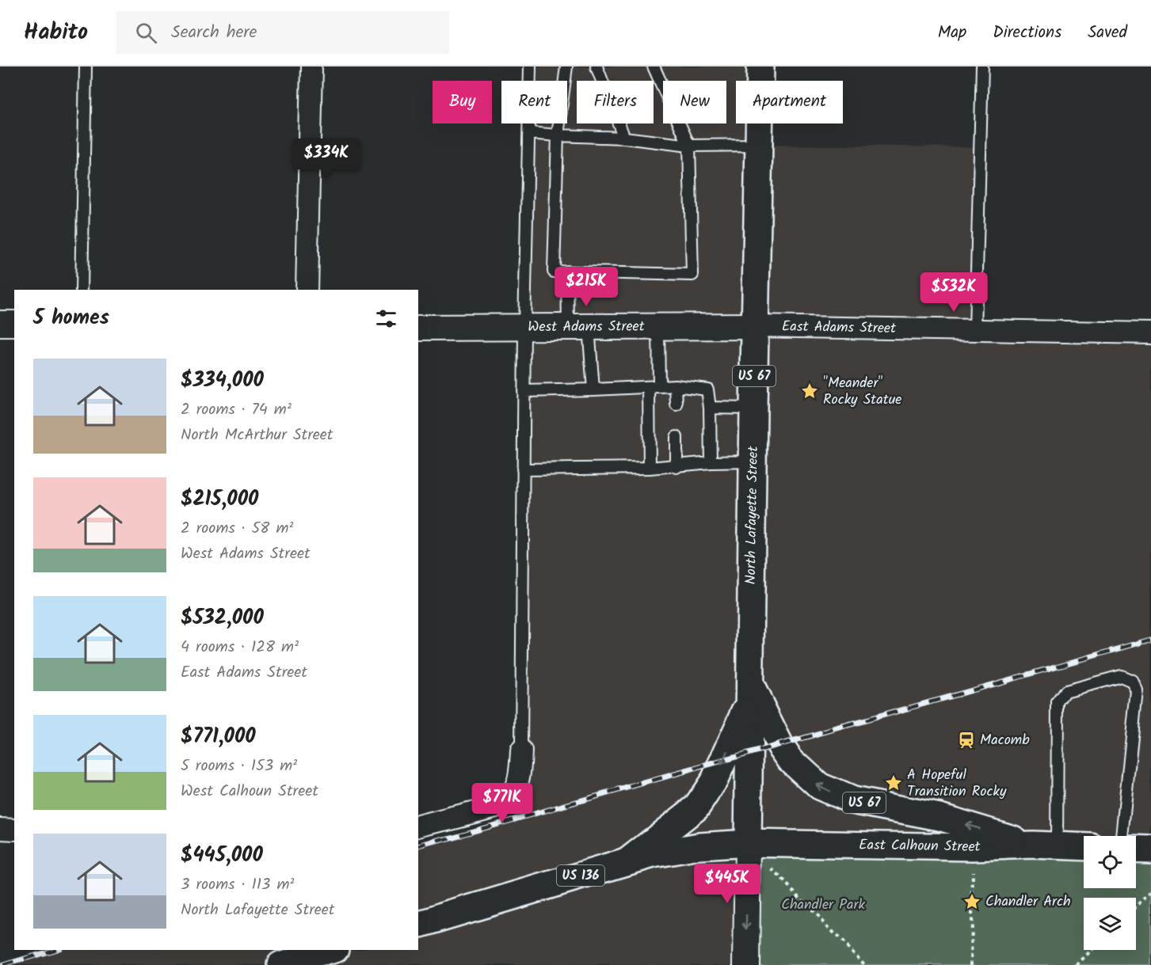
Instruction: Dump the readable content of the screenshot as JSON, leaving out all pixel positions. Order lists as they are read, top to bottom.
{
  "streets": {
    "main road": [
      "US 67",
      "North Lafayette Street",
      "East Calhoun Street",
      "US 136"
    ],
    "street": ["West Adams Street", "East Adams Street"]
  },
  "crossings": [
    ["West Adams Street", "East Adams Street"],
    ["West Adams Street", "North Lafayette Street"],
    ["East Adams Street", "North Lafayette Street"],
    ["US 67", "North Lafayette Street"],
    ["US 67", "East Calhoun Street"],
    ["North Lafayette Street", "East Calhoun Street"],
    ["North Lafayette Street", "US 136"],
    ["East Calhoun Street", "US 136"]
  ],
  "parks": ["Chandler Park"],
  "places": {
    "place": ["\"Meander\" Rocky Statue", "A Hopeful Transition Rocky", "Chandler Arch"],
    "station": ["Macomb"]
  },
  "page": {
    "header": "Habito",
    "search": "Search here",
    "nav": ["Map", "Directions", "Saved"],
    "chip": [
      "Buy",
      "Rent",
      "Filters",
      "New",
      "Apartment"
    ],
    "price": [
      "$334K",
      "$215K",
      "$532K",
      "$771K",
      "$445K"
    ],
    "heading": "5 homes",
    "list": [
      {
        "name": "$334,000",
        "note": "2 rooms · 74 m² · North McArthur Street"
      },
      {
        "name": "$215,000",
        "note": "2 rooms · 58 m² · West Adams Street"
      },
      {
        "name": "$532,000",
        "note": "4 rooms · 128 m² · East Adams Street"
      },
      {
        "name": "$771,000",
        "note": "5 rooms · 153 m² · West Calhoun Street"
      },
      {
        "name": "$445,000",
        "note": "3 rooms · 113 m² · North Lafayette Street"
      }
    ]
  }
}
